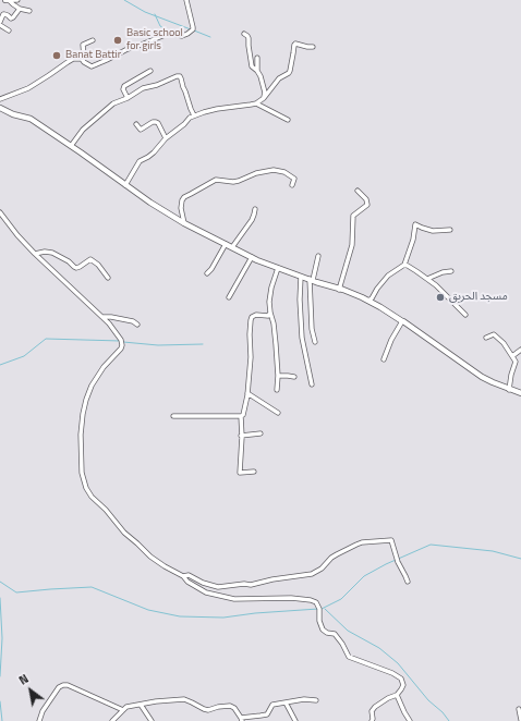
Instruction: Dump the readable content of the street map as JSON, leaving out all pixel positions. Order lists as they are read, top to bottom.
{
  "places": ["Basic school for girls", "Banat Battir", "مسجد الحريق"],
  "north": "top left"
}
